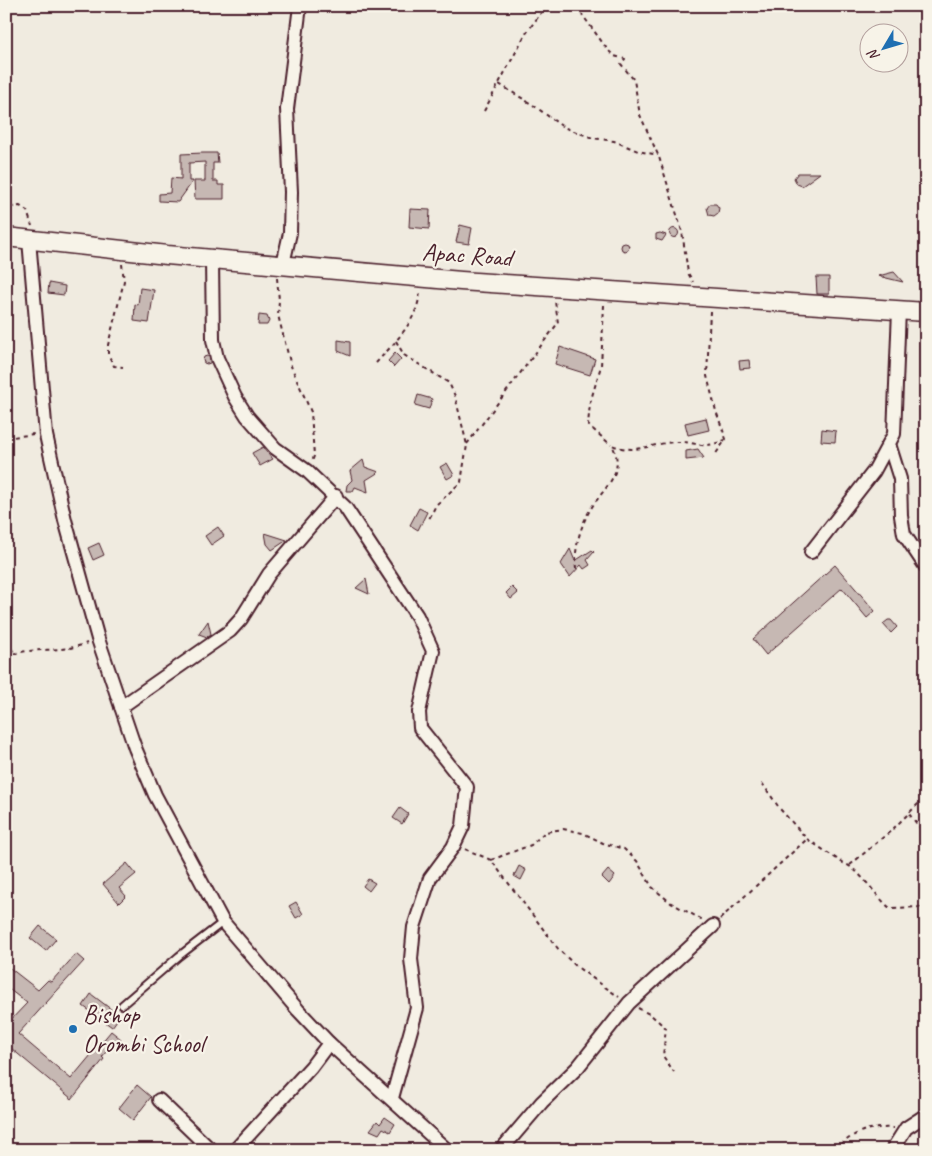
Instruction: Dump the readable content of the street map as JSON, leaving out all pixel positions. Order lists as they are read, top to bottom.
{
  "streets": {
    "main road": ["Apac Road"]
  },
  "places": ["Bishop Orombi School"],
  "north": "bottom left"
}
